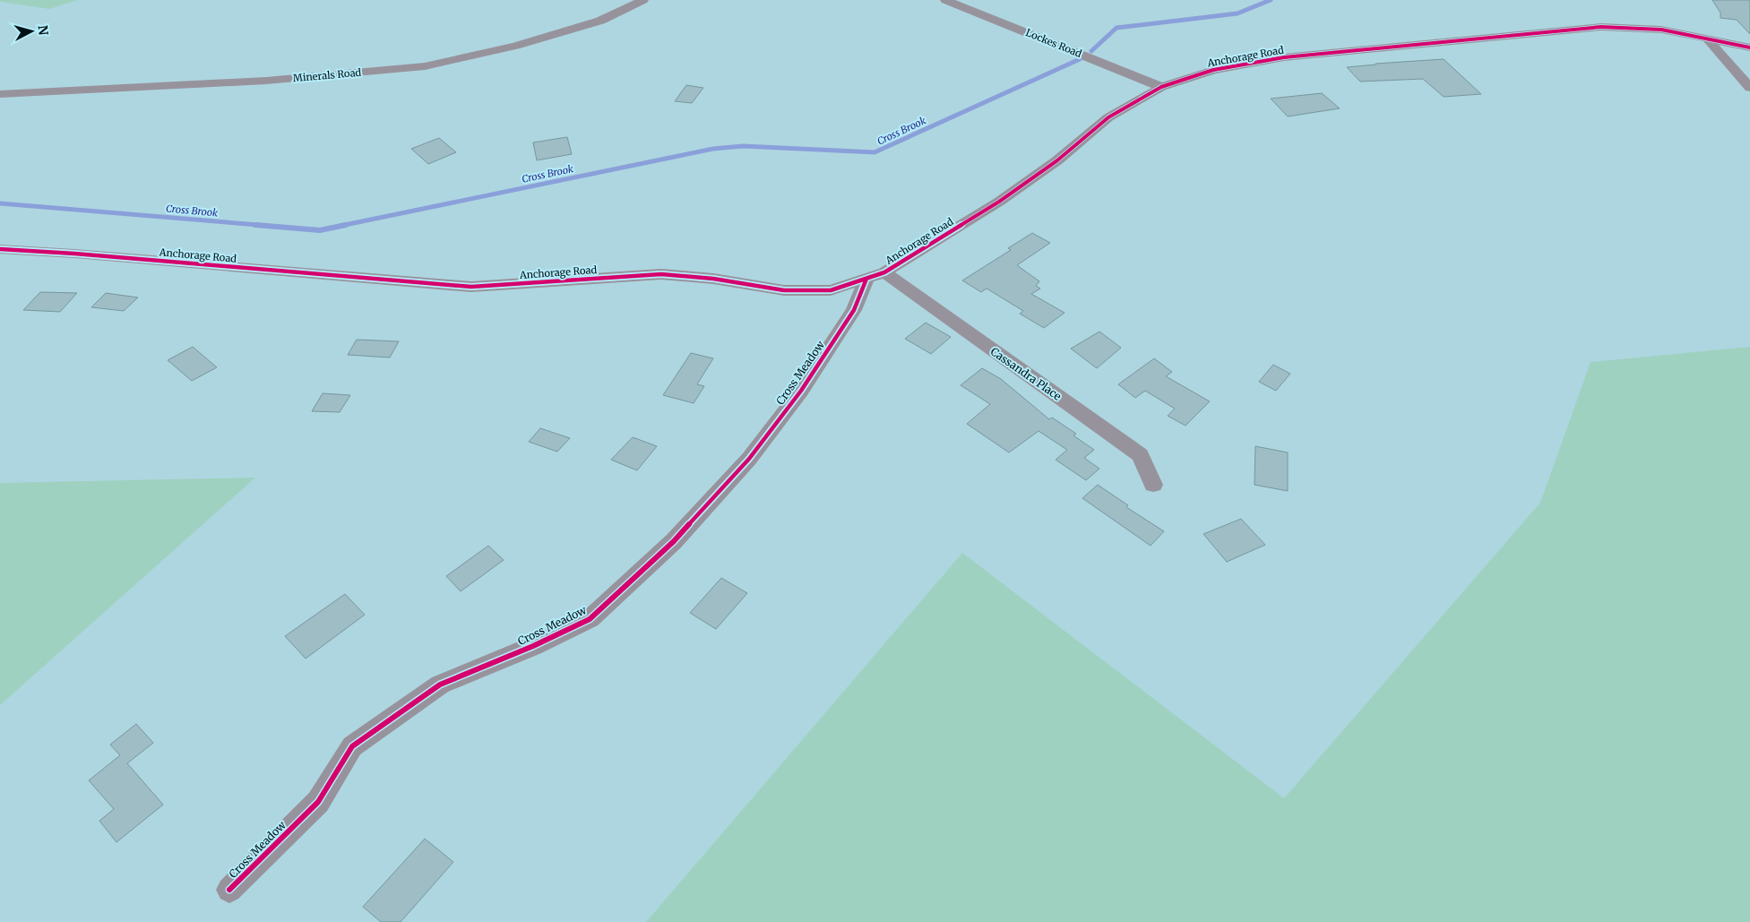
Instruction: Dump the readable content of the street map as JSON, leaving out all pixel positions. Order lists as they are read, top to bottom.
{
  "streets": {
    "street": [
      "Lockes Road",
      "Anchorage Road",
      "Minerals Road",
      "Cross Meadow",
      "Cassandra Place"
    ]
  },
  "crossings": [
    ["Lockes Road", "Anchorage Road"],
    ["Anchorage Road", "Cross Meadow"],
    ["Anchorage Road", "Cassandra Place"],
    ["Cross Meadow", "Cassandra Place"]
  ],
  "water": ["Cross Brook"],
  "north": "right"
}
